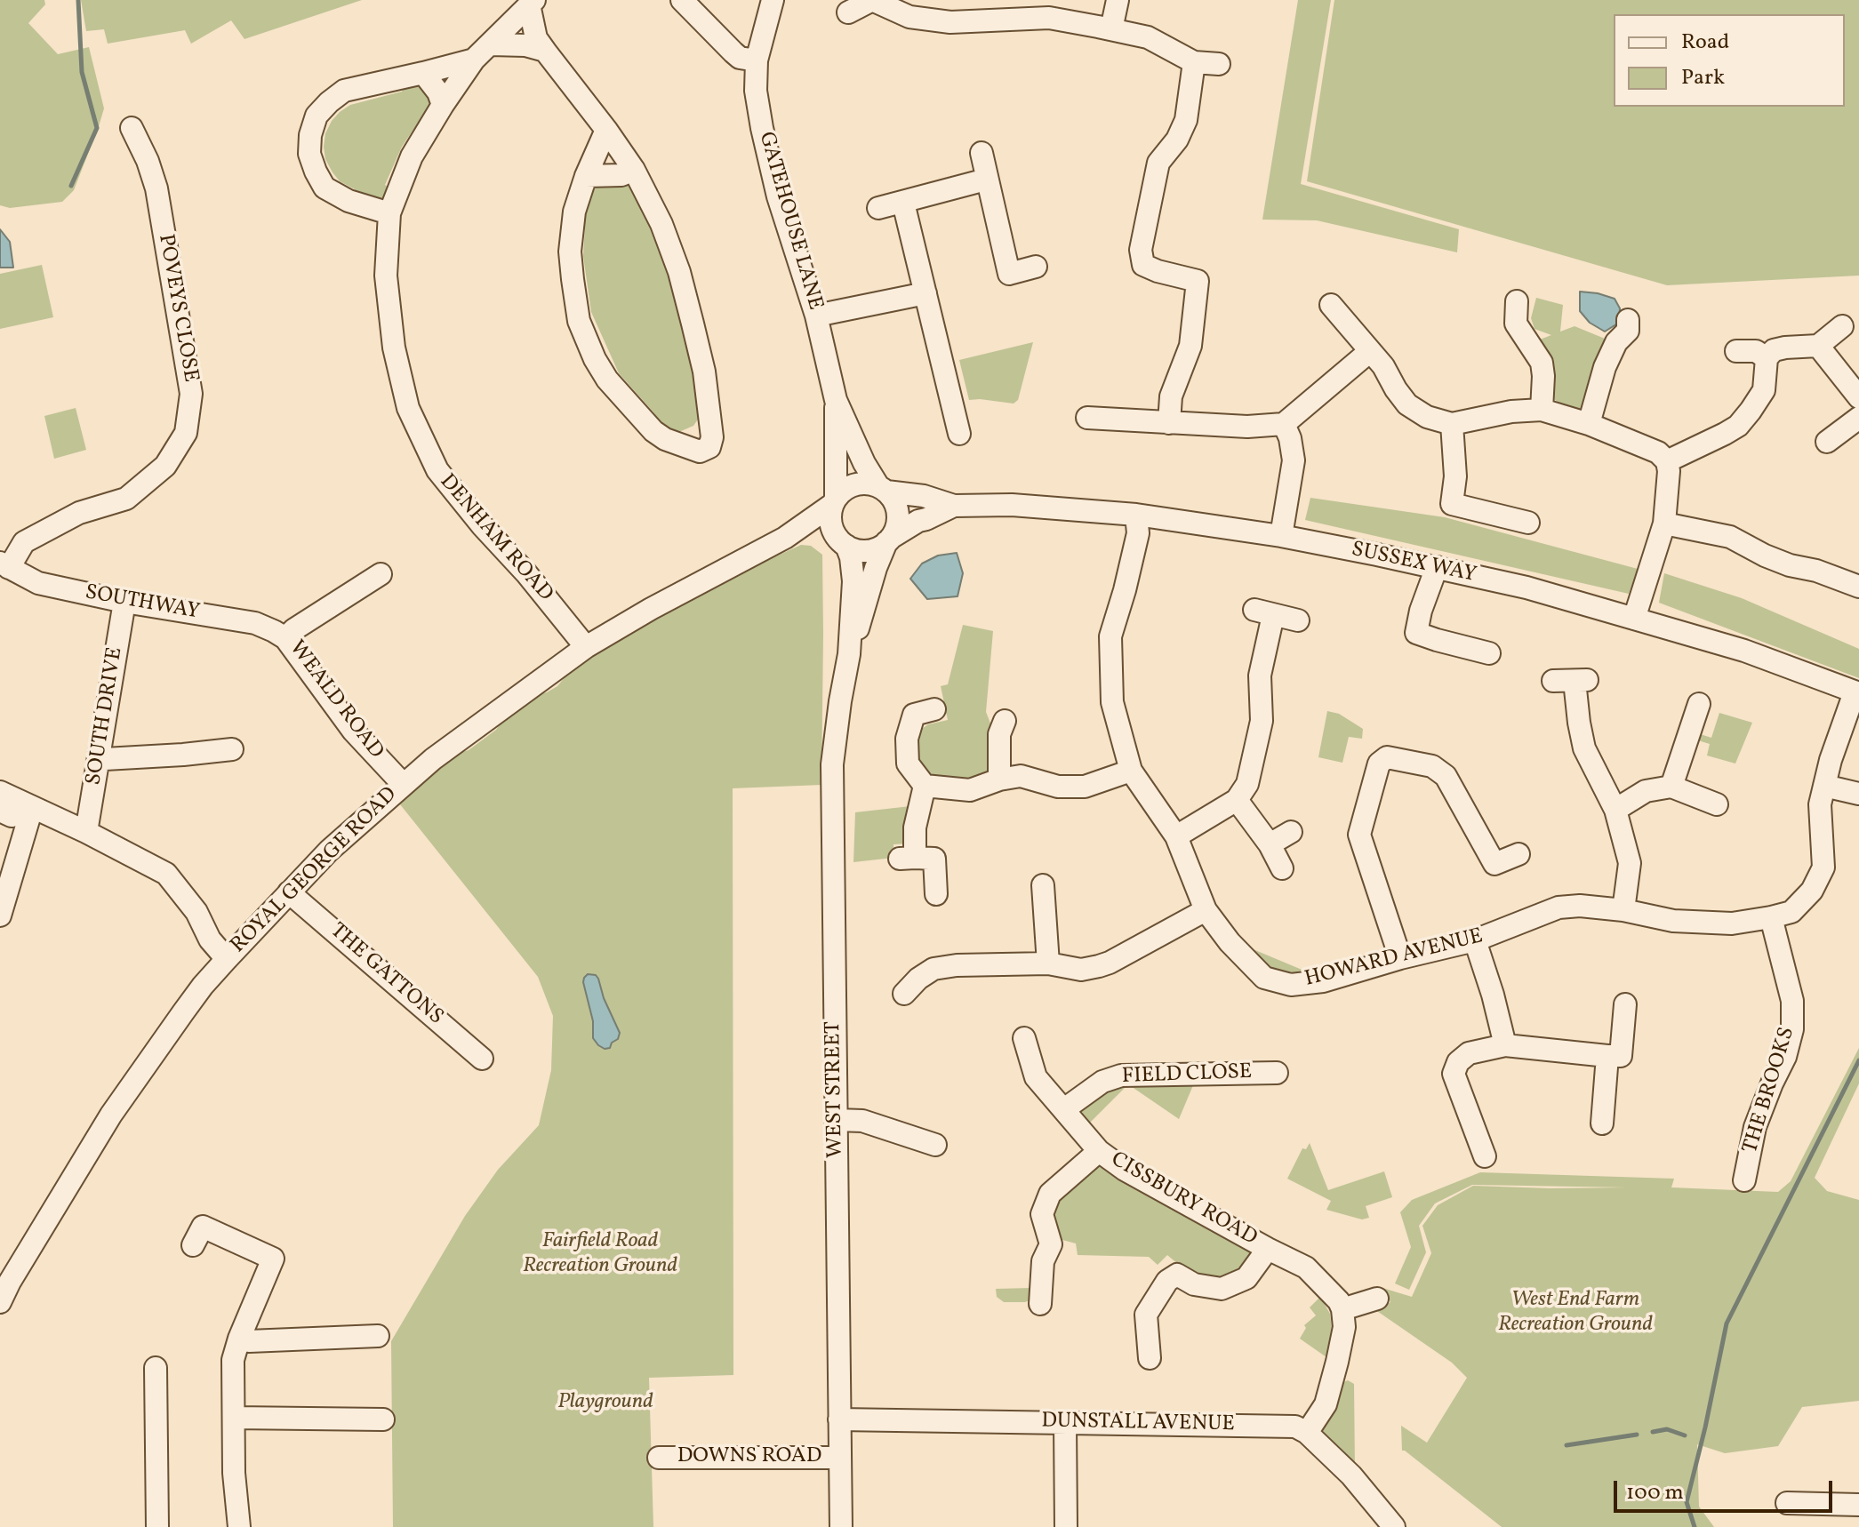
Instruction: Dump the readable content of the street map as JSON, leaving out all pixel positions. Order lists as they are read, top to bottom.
{
  "streets": {
    "street": [
      "GATEHOUSE LANE",
      "POVEYS CLOSE",
      "DENHAM ROAD",
      "SUSSEX WAY",
      "SOUTHWAY",
      "WEALD ROAD",
      "SOUTH DRIVE",
      "ROYAL GEORGE ROAD",
      "HOWARD AVENUE",
      "THE GATTONS",
      "FIELD CLOSE",
      "WEST STREET",
      "THE BROOKS",
      "CISSBURY ROAD",
      "DUNSTALL AVENUE",
      "DOWNS ROAD"
    ]
  },
  "crossings": [
    ["GATEHOUSE LANE", "SUSSEX WAY"],
    ["GATEHOUSE LANE", "ROYAL GEORGE ROAD"],
    ["GATEHOUSE LANE", "WEST STREET"],
    ["POVEYS CLOSE", "SOUTHWAY"],
    ["DENHAM ROAD", "ROYAL GEORGE ROAD"],
    ["SUSSEX WAY", "ROYAL GEORGE ROAD"],
    ["SUSSEX WAY", "HOWARD AVENUE"],
    ["SUSSEX WAY", "WEST STREET"],
    ["SOUTHWAY", "WEALD ROAD"],
    ["SOUTHWAY", "SOUTH DRIVE"],
    ["WEALD ROAD", "ROYAL GEORGE ROAD"],
    ["ROYAL GEORGE ROAD", "THE GATTONS"],
    ["ROYAL GEORGE ROAD", "WEST STREET"],
    ["HOWARD AVENUE", "THE BROOKS"],
    ["FIELD CLOSE", "CISSBURY ROAD"],
    ["WEST STREET", "DUNSTALL AVENUE"],
    ["WEST STREET", "DOWNS ROAD"]
  ],
  "parks": ["Fairfield Road Recreation Ground", "West End Farm Recreation Ground", "Playground"],
  "legend": ["Road", "Park"],
  "scale_bar": "100 m"
}
